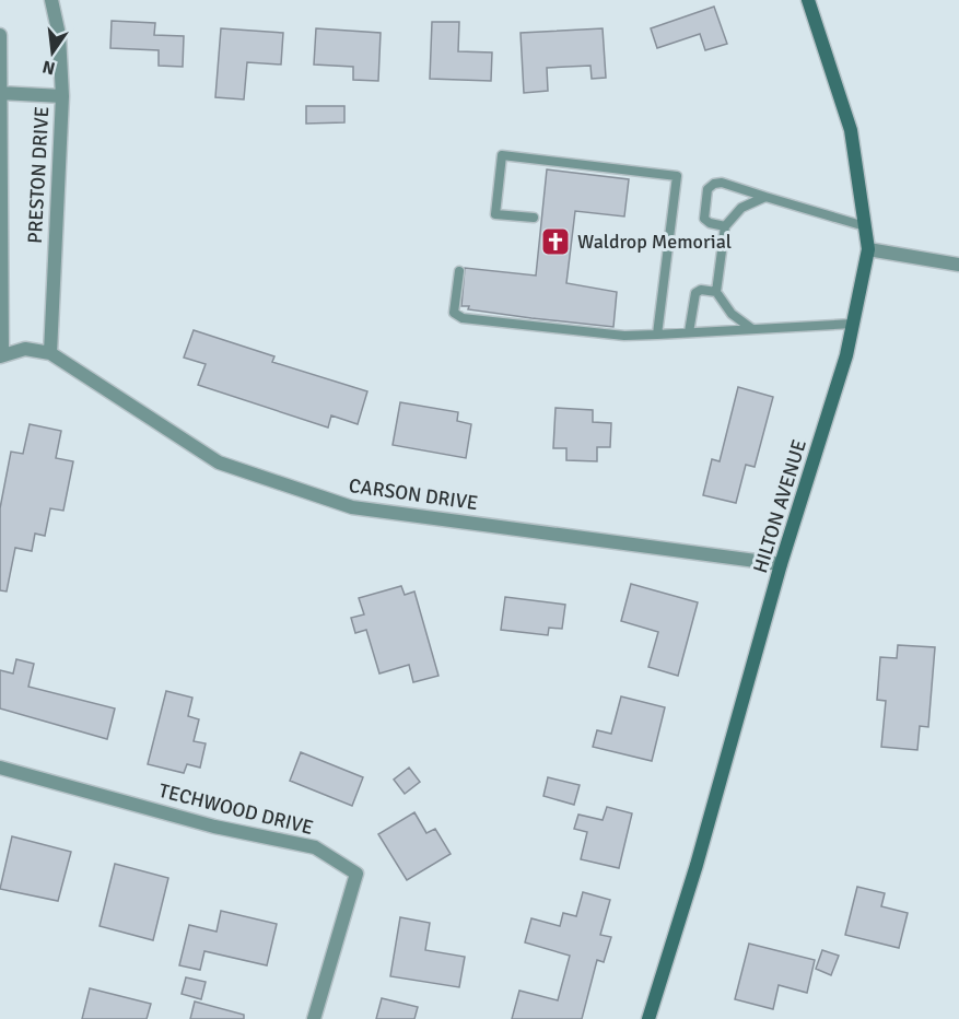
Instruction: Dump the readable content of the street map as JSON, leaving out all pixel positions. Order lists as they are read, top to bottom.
{
  "streets": {
    "street": [
      "PRESTON DRIVE",
      "CARSON DRIVE",
      "HILTON AVENUE",
      "TECHWOOD DRIVE"
    ]
  },
  "crossings": [
    ["PRESTON DRIVE", "CARSON DRIVE"],
    ["CARSON DRIVE", "HILTON AVENUE"]
  ],
  "places": {
    "church": ["Waldrop Memorial"]
  },
  "north": "bottom"
}
